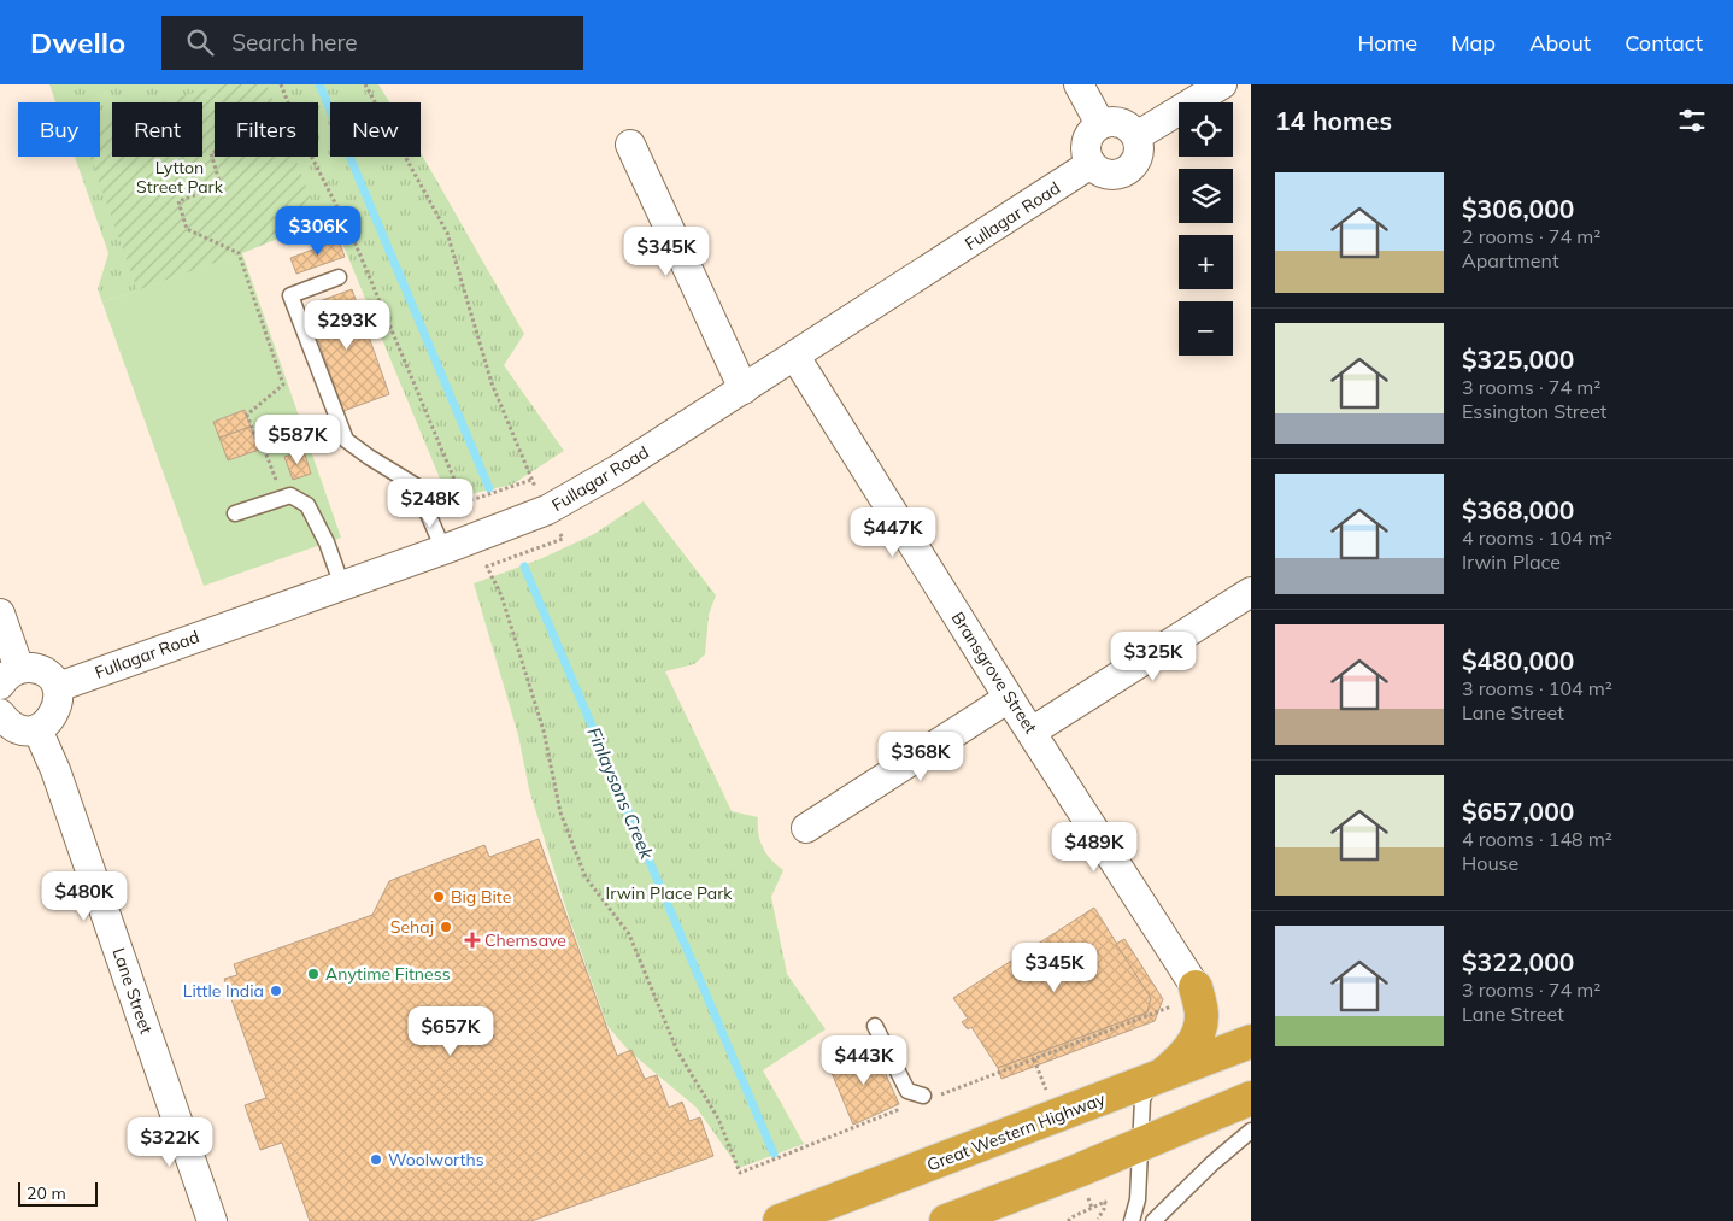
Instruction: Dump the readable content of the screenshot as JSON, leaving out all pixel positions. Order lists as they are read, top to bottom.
{
  "streets": {
    "highway": ["Great Western Highway"],
    "street": ["Fullagar Road", "Bransgrove Street", "Lane Street"]
  },
  "crossings": [
    ["Fullagar Road", "Bransgrove Street"]
  ],
  "water": ["Finlaysons Creek"],
  "parks": ["Lytton Street Park", "Irwin Place Park"],
  "places": {
    "other": [
      "Big Bite",
      "Sehaj",
      "Anytime Fitness",
      "Little India",
      "Woolworths"
    ],
    "health": ["Chemsave"]
  },
  "scale_bar": "20 m",
  "page": {
    "header": "Dwello",
    "search": "Search here",
    "nav": [
      "Home",
      "Map",
      "About",
      "Contact"
    ],
    "heading": "14 homes",
    "map_buttons": ["+", "−"],
    "chip": [
      "Buy",
      "Rent",
      "Filters",
      "New"
    ],
    "list": [
      {
        "name": "$306,000",
        "note": "2 rooms · 74 m² · Apartment"
      },
      {
        "name": "$325,000",
        "note": "3 rooms · 74 m² · Essington Street"
      },
      {
        "name": "$368,000",
        "note": "4 rooms · 104 m² · Irwin Place"
      },
      {
        "name": "$480,000",
        "note": "3 rooms · 104 m² · Lane Street"
      },
      {
        "name": "$657,000",
        "note": "4 rooms · 148 m² · House"
      },
      {
        "name": "$322,000",
        "note": "3 rooms · 74 m² · Lane Street"
      }
    ],
    "price": [
      "$306K",
      "$345K",
      "$293K",
      "$587K",
      "$248K",
      "$447K",
      "$325K",
      "$368K",
      "$489K",
      "$480K",
      "$345K",
      "$657K",
      "$443K",
      "$322K"
    ],
    "scale": "20 m"
  }
}
